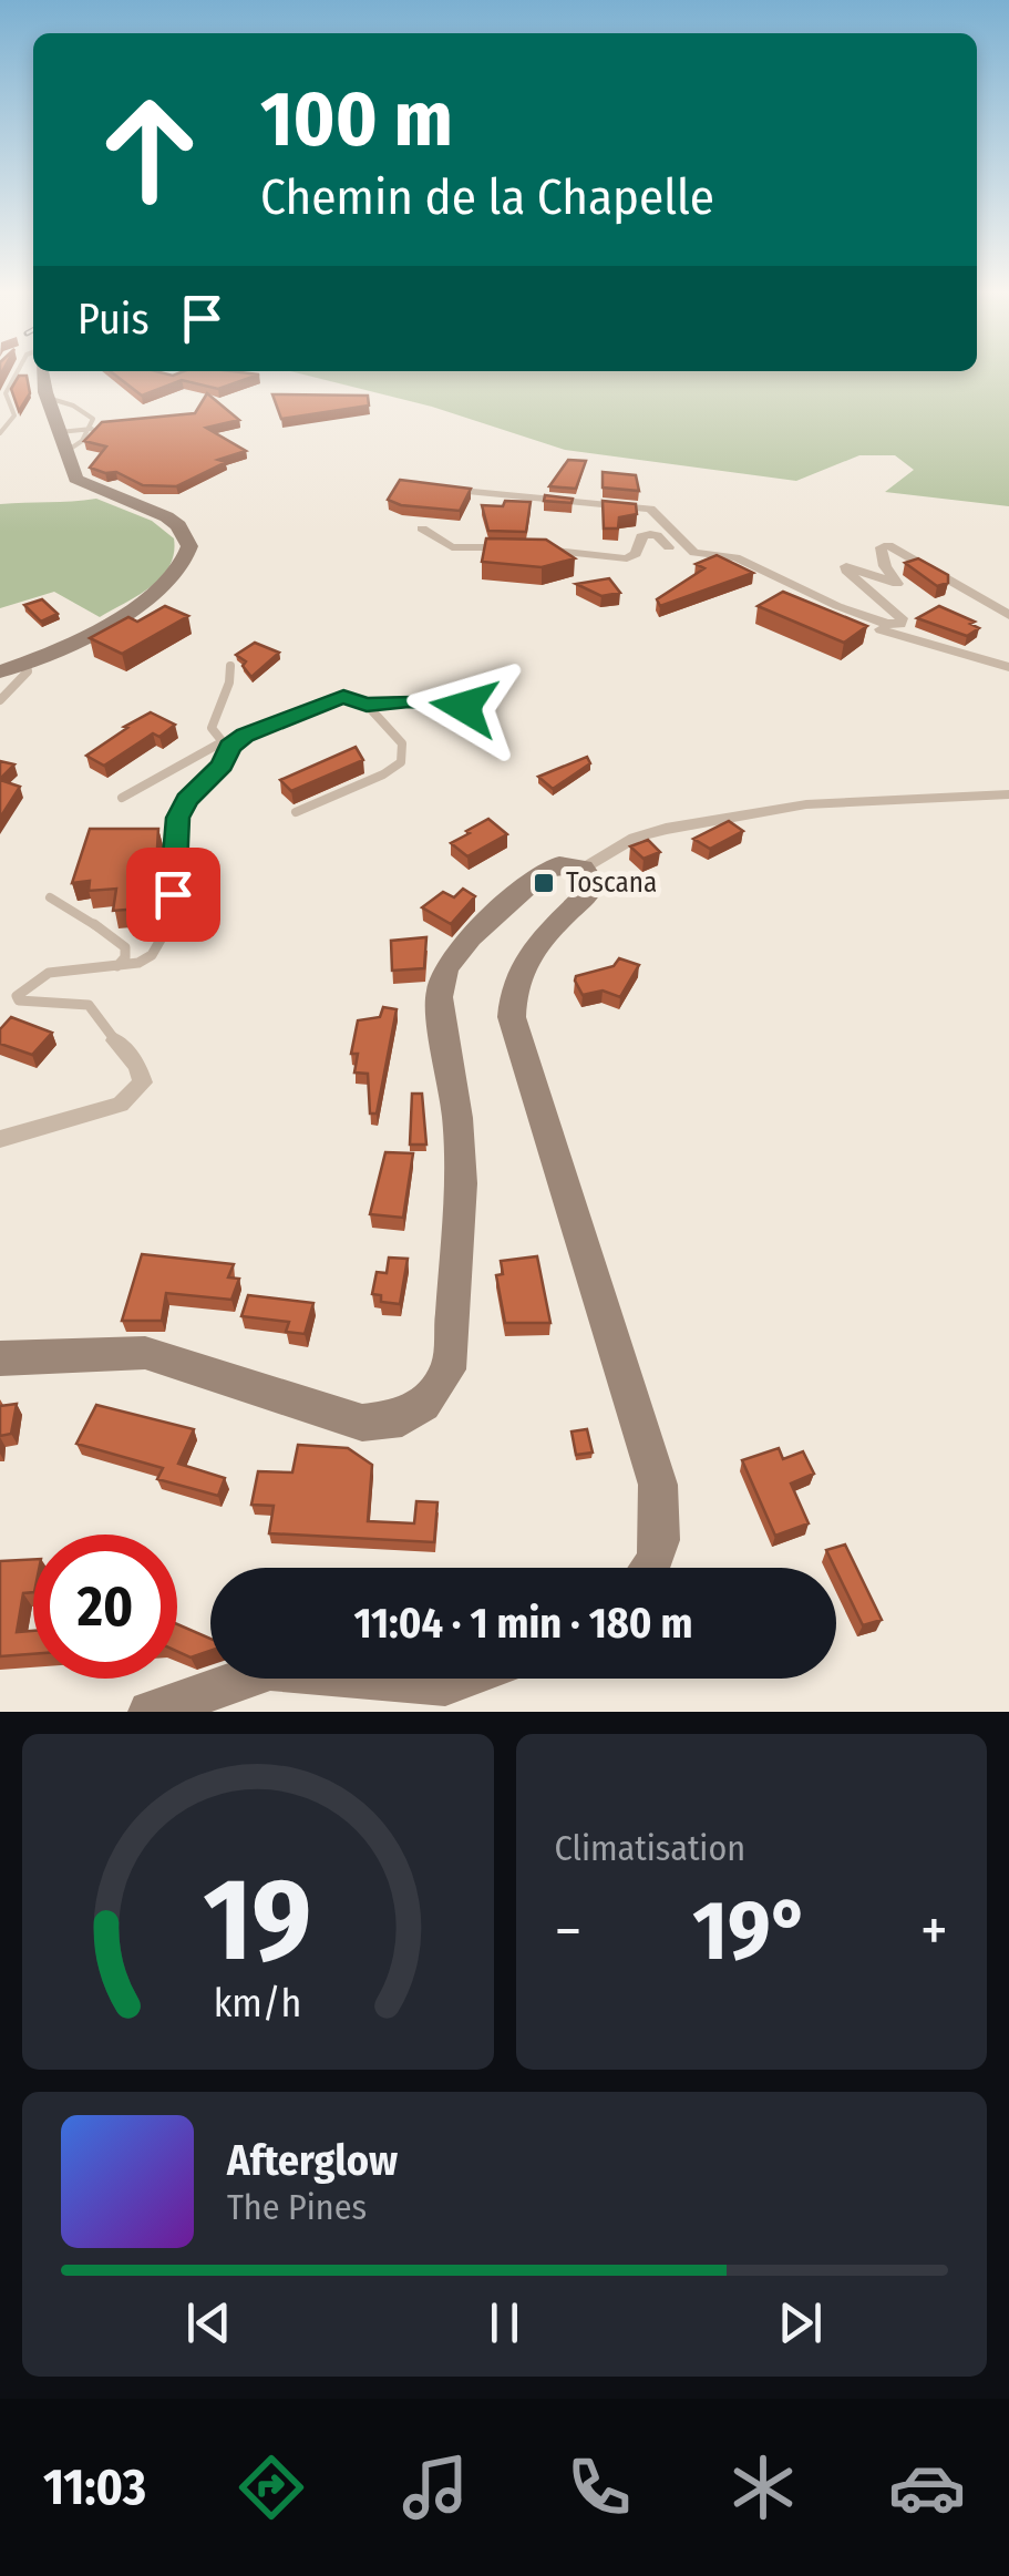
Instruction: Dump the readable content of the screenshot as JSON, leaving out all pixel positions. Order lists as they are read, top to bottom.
{
  "places": {
    "transit": ["Toscana"]
  },
  "page": {
    "turn": ["100 m", "Chemin de la Chapelle"],
    "then": "Puis",
    "limit": "20",
    "trip": "11:04 · 1 min · 180 m",
    "tile": "Climatisation",
    "heat": ["−", "19°", "+"],
    "song": ["Afterglow", "The Pines"],
    "tabs": "11:03",
    "gauge": ["19", "km/h"]
  }
}
